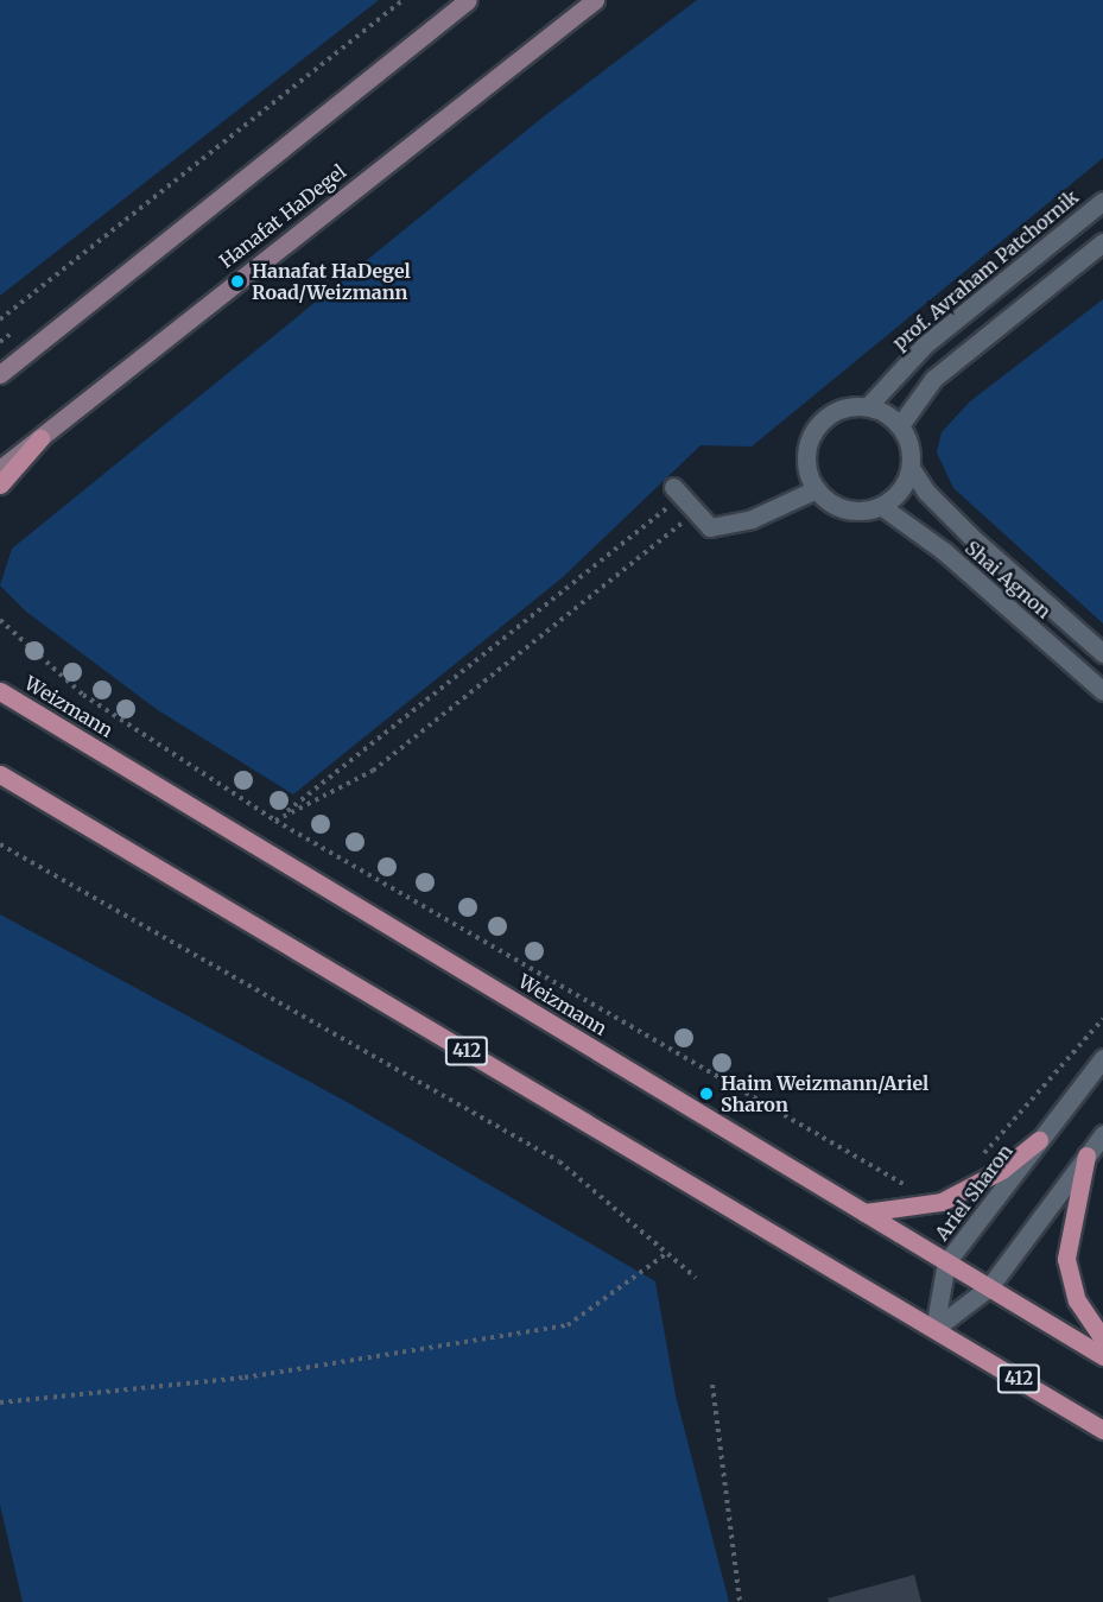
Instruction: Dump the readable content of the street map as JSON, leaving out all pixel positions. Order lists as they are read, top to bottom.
{
  "streets": {
    "main road": ["Hanafat HaDegel", "Weizmann", "412"],
    "street": ["prof. Avraham Patchornik", "Shai Agnon", "Ariel Sharon"]
  },
  "crossings": [
    ["prof. Avraham Patchornik", "Shai Agnon"],
    ["Weizmann", "Ariel Sharon"],
    ["412", "Ariel Sharon"]
  ],
  "places": ["Hanafat HaDegel Road/Weizmann", "Haim Weizmann/Ariel Sharon"]
}
